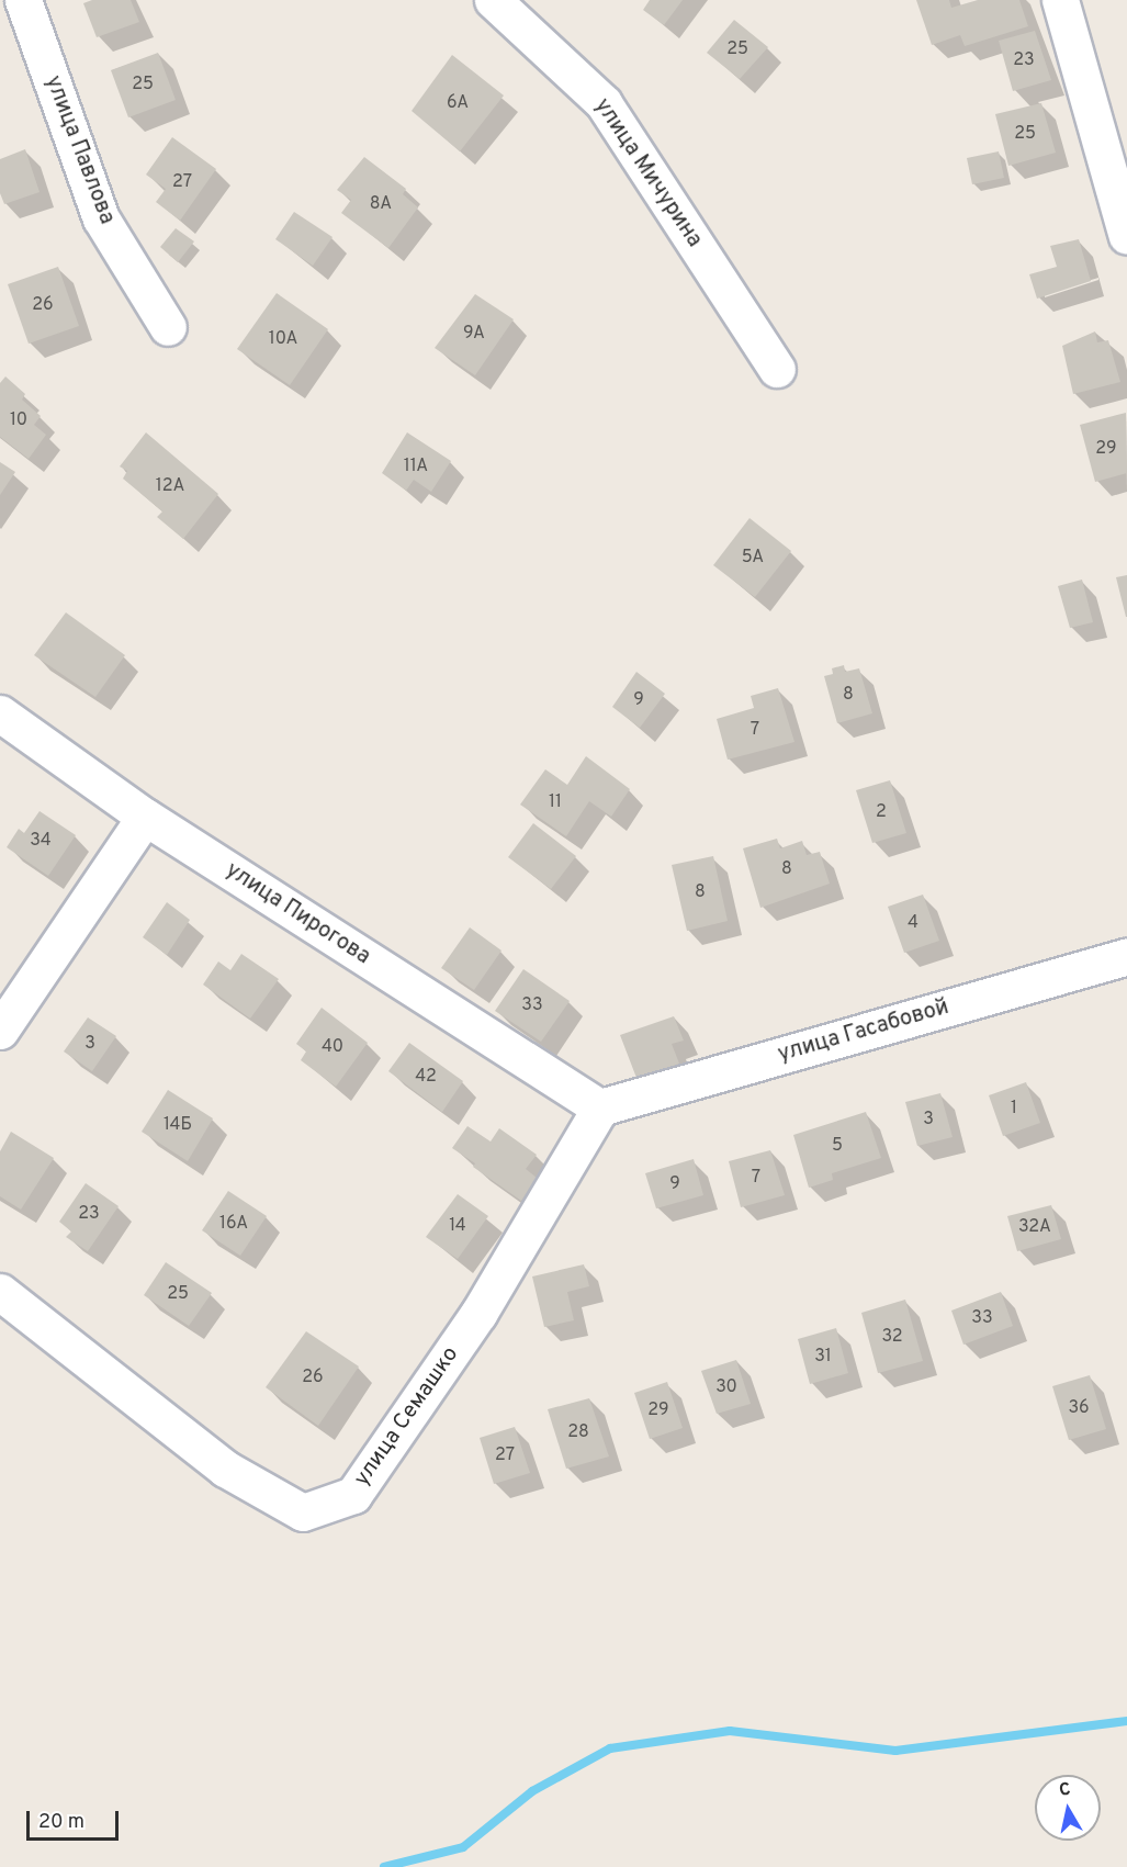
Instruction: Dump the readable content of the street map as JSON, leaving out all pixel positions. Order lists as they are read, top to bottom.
{
  "streets": {
    "street": [
      "улица Павлова",
      "улица Мичурина",
      "улица Пирогова",
      "улица Гасабовой",
      "улица Семашко"
    ]
  },
  "crossings": [
    ["улица Пирогова", "улица Гасабовой"],
    ["улица Пирогова", "улица Семашко"],
    ["улица Гасабовой", "улица Семашко"]
  ],
  "house_numbers": [
    "25",
    "23",
    "25",
    "6А",
    "25",
    "27",
    "8А",
    "26",
    "9А",
    "10А",
    "10",
    "29",
    "11А",
    "12А",
    "5А",
    "8",
    "9",
    "7",
    "11",
    "2",
    "34",
    "8",
    "8",
    "4",
    "33",
    "3",
    "40",
    "42",
    "1",
    "3",
    "14Б",
    "5",
    "7",
    "9",
    "23",
    "16А",
    "14",
    "32А",
    "25",
    "33",
    "32",
    "31",
    "26",
    "30",
    "36",
    "29",
    "28",
    "27"
  ],
  "scale_bar": "20 m",
  "north": "top"
}
